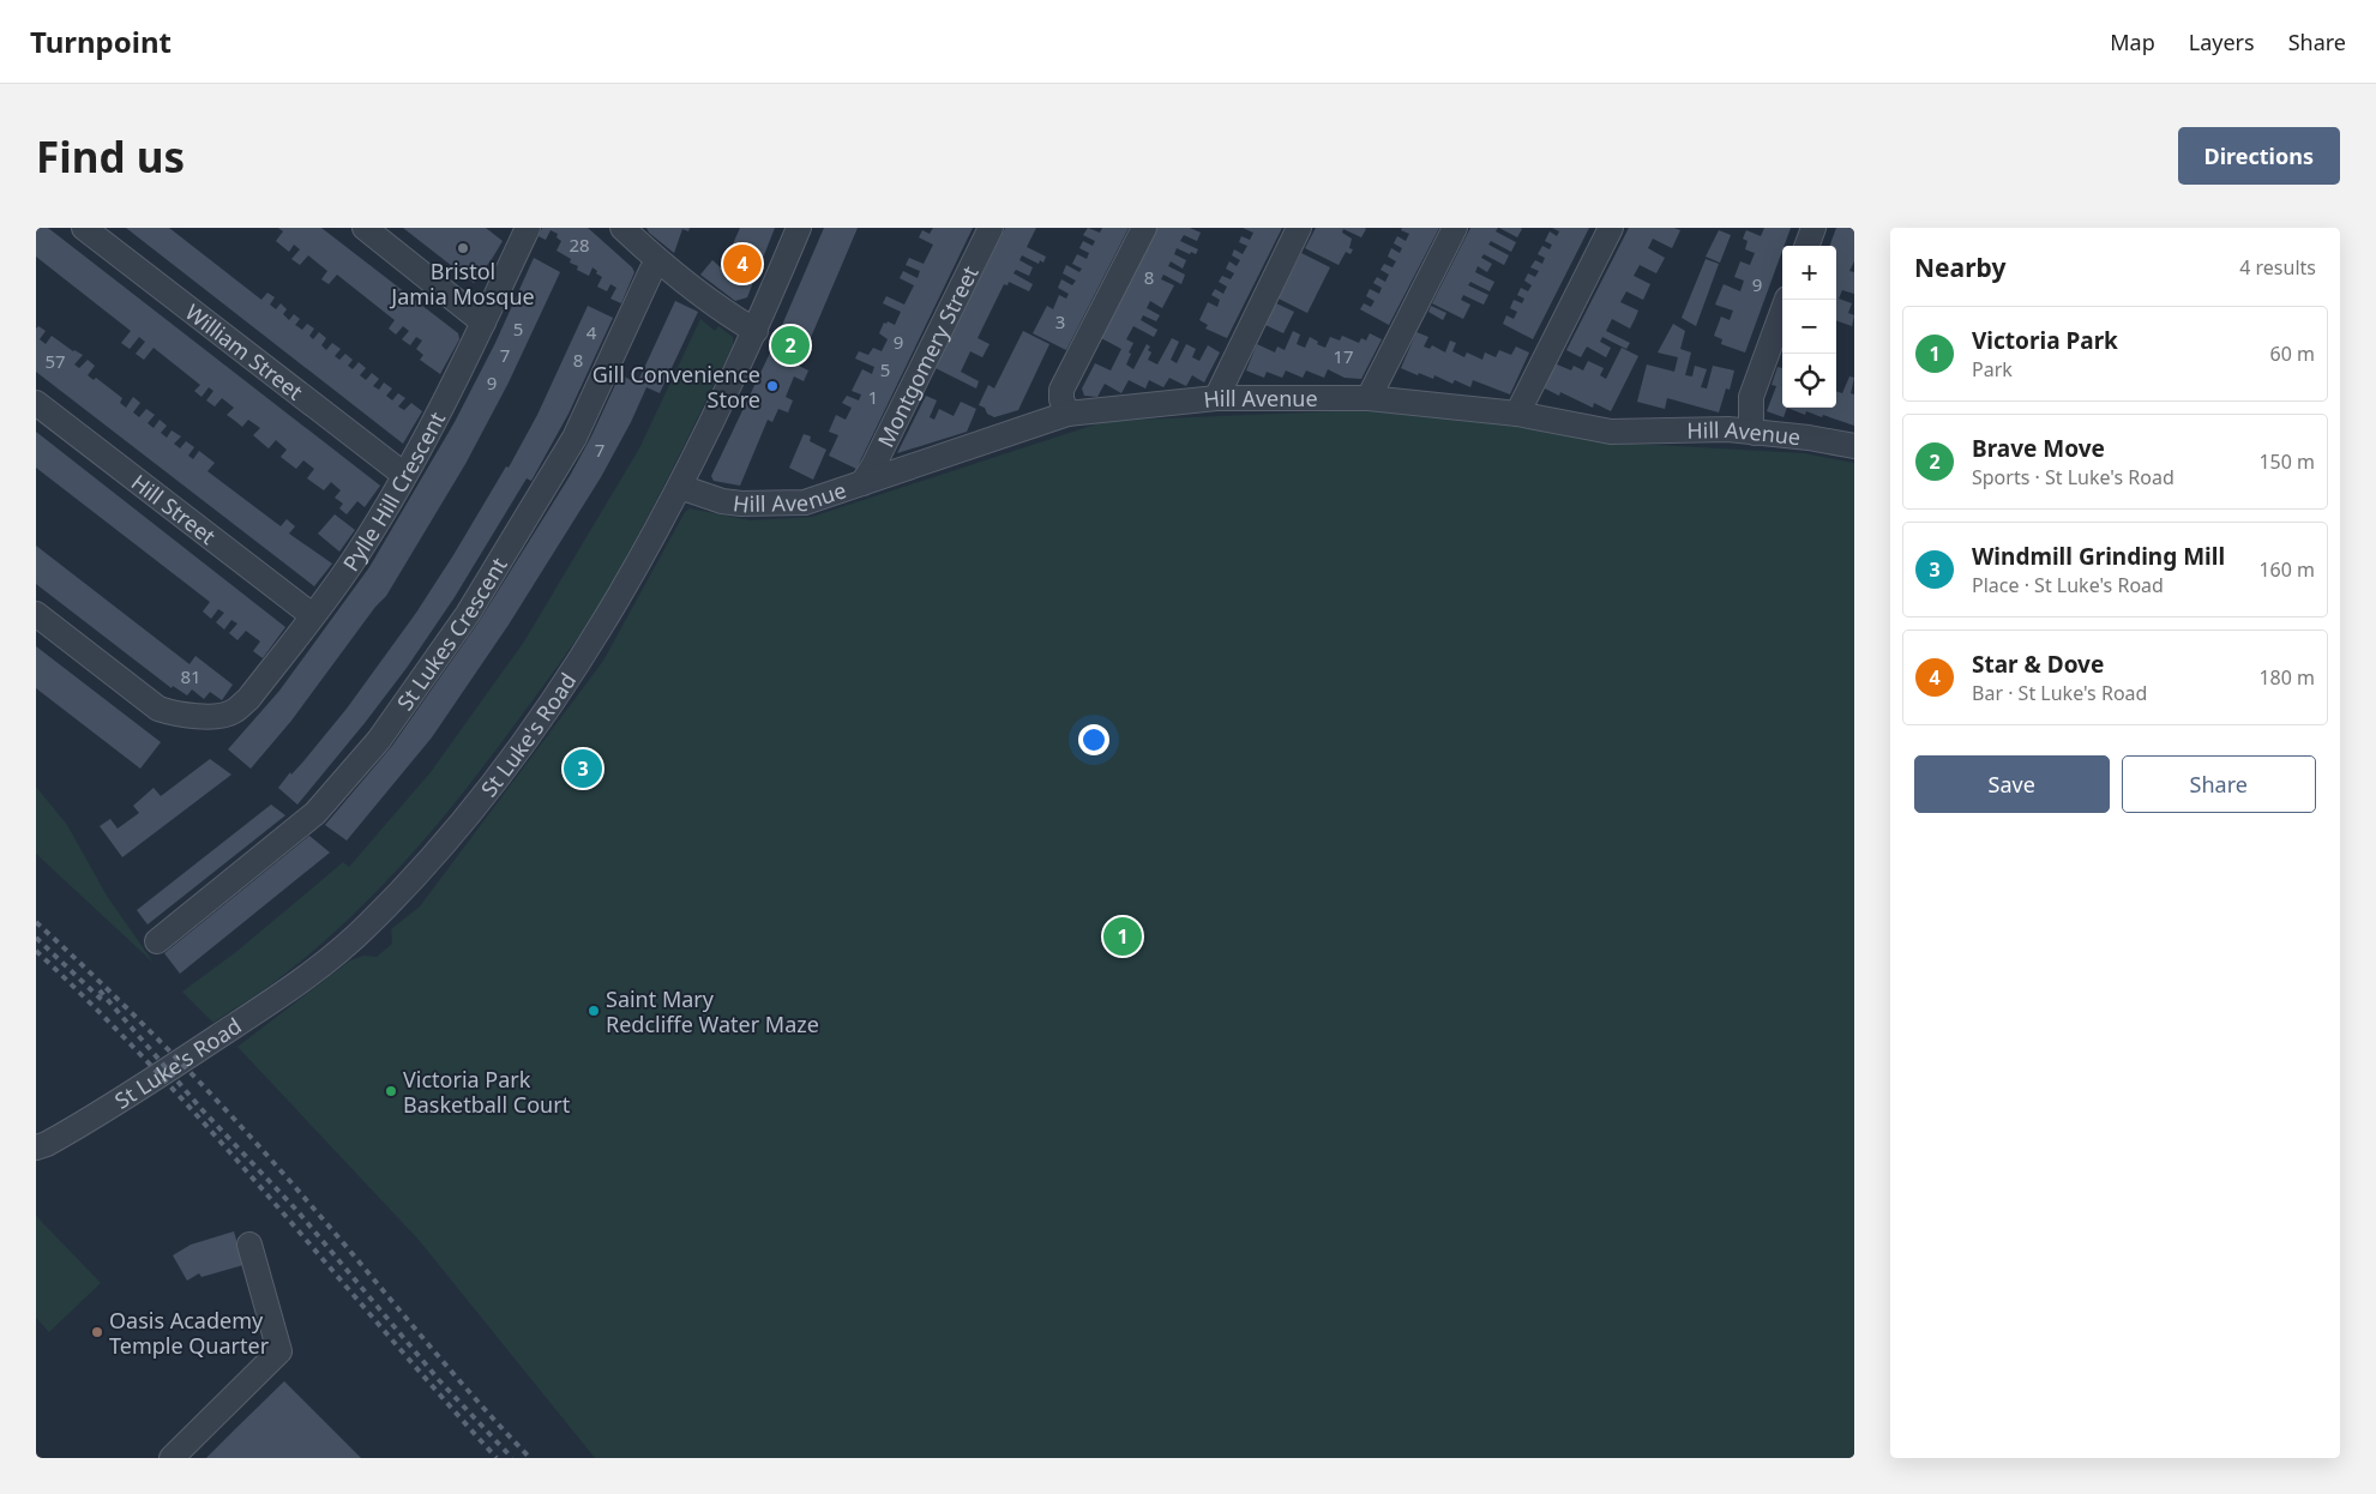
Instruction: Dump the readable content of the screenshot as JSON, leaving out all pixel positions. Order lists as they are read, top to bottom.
{
  "streets": {
    "street": [
      "William Street",
      "Montgomery Street",
      "Hill Avenue",
      "Pylle Hill Crescent",
      "Hill Street",
      "St Lukes Crescent",
      "St Luke's Road"
    ]
  },
  "crossings": [
    ["William Street", "Pylle Hill Crescent"],
    ["Montgomery Street", "Hill Avenue"],
    ["Hill Avenue", "St Luke's Road"],
    ["Pylle Hill Crescent", "Hill Street"]
  ],
  "places": [
    "Bristol Jamia Mosque",
    "Gill Convenience Store",
    "Saint Mary Redcliffe Water Maze",
    "Victoria Park Basketball Court",
    "Oasis Academy Temple Quarter"
  ],
  "house_numbers": [
    "28",
    "8",
    "9",
    "3",
    "5",
    "4",
    "9",
    "7",
    "17",
    "8",
    "57",
    "5",
    "9",
    "1",
    "7",
    "81"
  ],
  "page": {
    "header": "Turnpoint",
    "nav": ["Map", "Layers", "Share"],
    "buttons": [
      "Directions",
      ["Save", "Share"]
    ],
    "title": "Find us",
    "heading": ["Nearby", "4 results"],
    "pins": [
      "4",
      "2",
      "3",
      "1"
    ],
    "map_buttons": ["+", "−"],
    "list": [
      {
        "mark": "1",
        "name": "Victoria Park",
        "note": "Park",
        "value": "60 m"
      },
      {
        "mark": "2",
        "name": "Brave Move",
        "note": "Sports · St Luke's Road",
        "value": "150 m"
      },
      {
        "mark": "3",
        "name": "Windmill Grinding Mill",
        "note": "Place · St Luke's Road",
        "value": "160 m"
      },
      {
        "mark": "4",
        "name": "Star & Dove",
        "note": "Bar · St Luke's Road",
        "value": "180 m"
      }
    ]
  }
}
